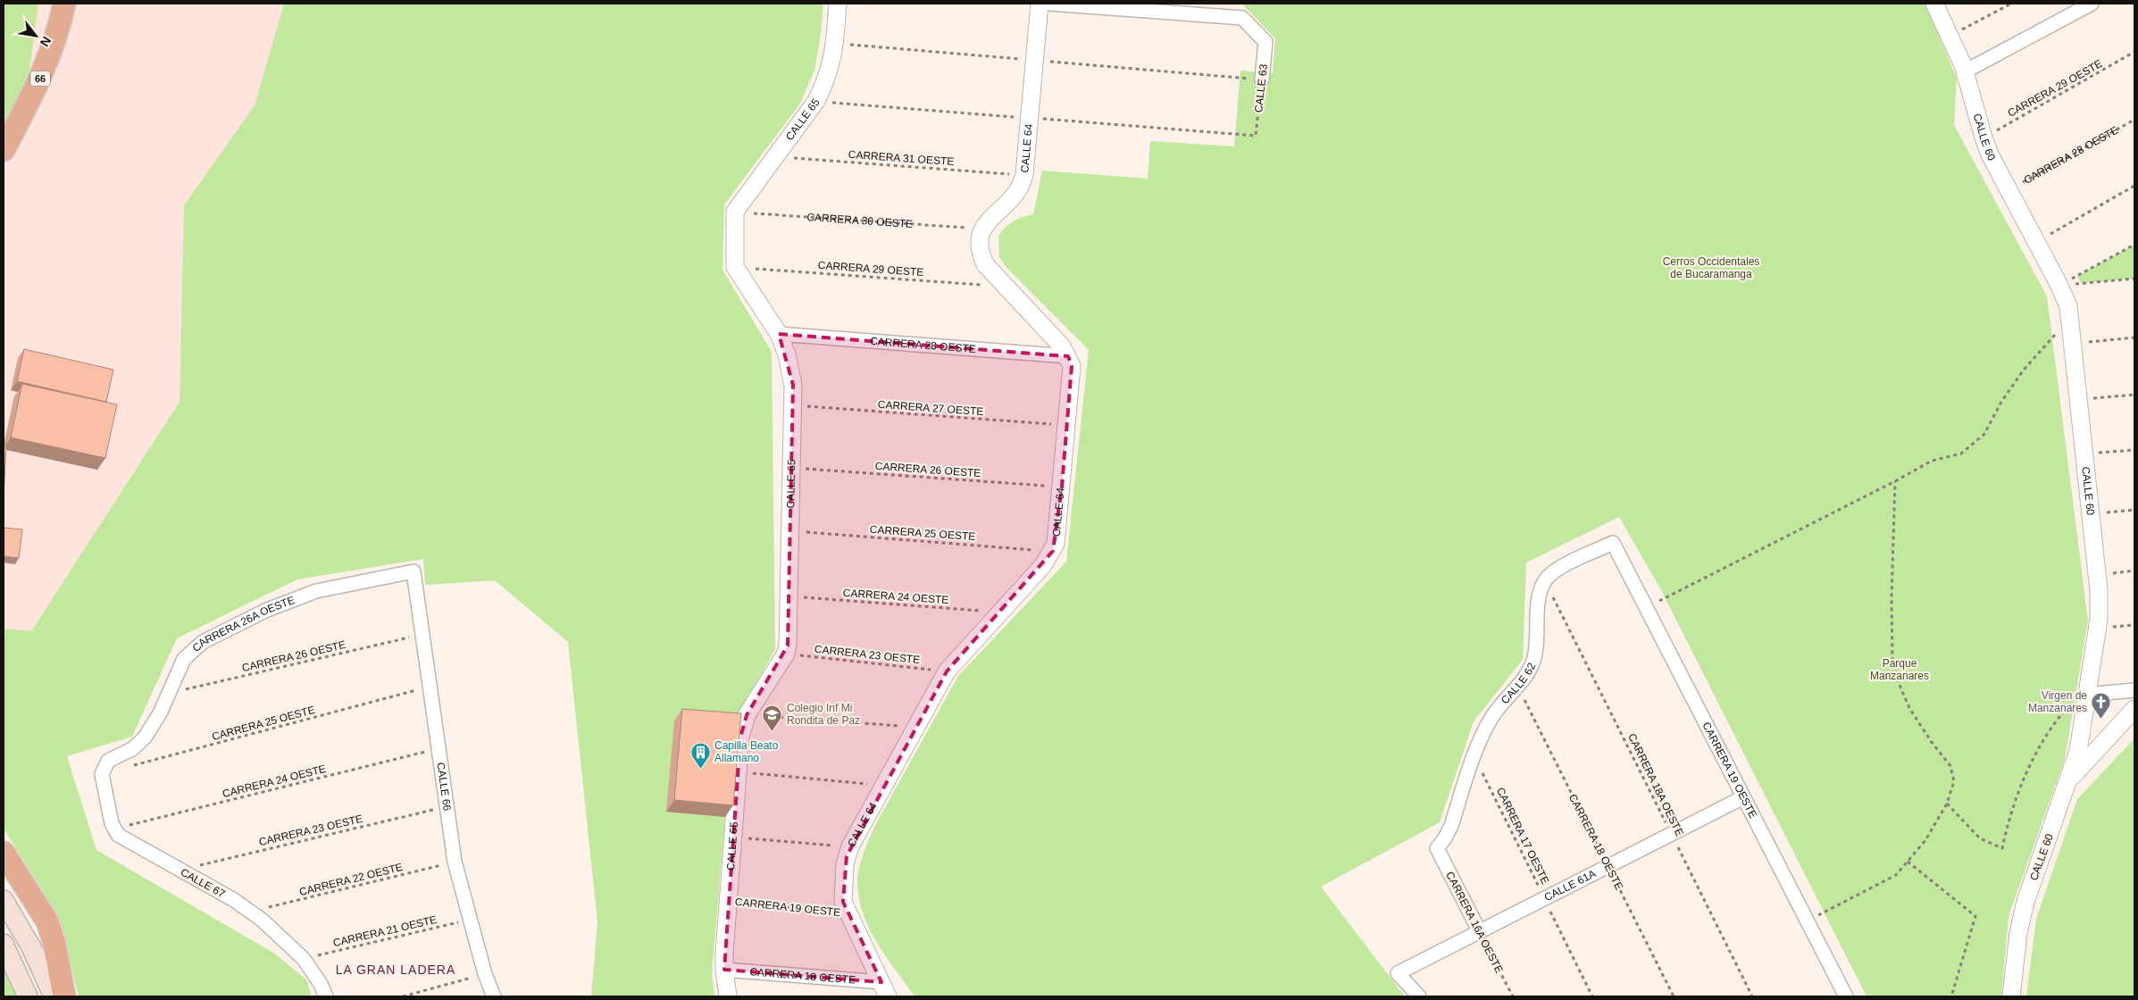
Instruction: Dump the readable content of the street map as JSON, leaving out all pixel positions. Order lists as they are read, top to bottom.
{
  "streets": {
    "highway": ["66"],
    "street": [
      "CALLE 63",
      "CALLE 65",
      "CALLE 60",
      "CALLE 64",
      "CARRERA 28 OESTE",
      "CARRERA 26A OESTE",
      "CALLE 62",
      "CARRERA 19 OESTE",
      "CALLE 66",
      "CARRERA 18 OESTE",
      "CALLE 67",
      "CALLE 61A",
      "CARRERA 16A OESTE"
    ],
    "path": [
      "CARRERA 29 OESTE",
      "CARRERA 31 OESTE",
      "CARRERA 30 OESTE",
      "CARRERA 27 OESTE",
      "CARRERA 26 OESTE",
      "CARRERA 25 OESTE",
      "CARRERA 24 OESTE",
      "CARRERA 23 OESTE",
      "CARRERA 18A OESTE",
      "CARRERA 17 OESTE",
      "CARRERA 22 OESTE",
      "CARRERA 21 OESTE"
    ]
  },
  "crossings": [
    ["CARRERA 29 OESTE", "CALLE 65"],
    ["CARRERA 29 OESTE", "CALLE 60"],
    ["CARRERA 29 OESTE", "CALLE 64"],
    ["CALLE 65", "CARRERA 28 OESTE"],
    ["CALLE 65", "CARRERA 31 OESTE"],
    ["CALLE 65", "CARRERA 30 OESTE"],
    ["CALLE 65", "CARRERA 27 OESTE"],
    ["CALLE 65", "CARRERA 26 OESTE"],
    ["CALLE 65", "CARRERA 25 OESTE"],
    ["CALLE 65", "CARRERA 24 OESTE"],
    ["CALLE 65", "CARRERA 23 OESTE"],
    ["CALLE 65", "CARRERA 19 OESTE"],
    ["CALLE 65", "CARRERA 18 OESTE"],
    ["CALLE 60", "CARRERA 28 OESTE"],
    ["CALLE 64", "CARRERA 28 OESTE"],
    ["CALLE 64", "CARRERA 31 OESTE"],
    ["CALLE 64", "CARRERA 30 OESTE"],
    ["CALLE 64", "CARRERA 27 OESTE"],
    ["CALLE 64", "CARRERA 26 OESTE"],
    ["CALLE 64", "CARRERA 25 OESTE"],
    ["CALLE 64", "CARRERA 24 OESTE"],
    ["CALLE 64", "CARRERA 23 OESTE"],
    ["CALLE 64", "CARRERA 19 OESTE"],
    ["CALLE 64", "CARRERA 18 OESTE"],
    ["CARRERA 26 OESTE", "CARRERA 26A OESTE"],
    ["CARRERA 26 OESTE", "CALLE 66"],
    ["CARRERA 25 OESTE", "CARRERA 26A OESTE"],
    ["CARRERA 25 OESTE", "CALLE 66"],
    ["CARRERA 24 OESTE", "CALLE 66"],
    ["CARRERA 24 OESTE", "CALLE 67"],
    ["CARRERA 26A OESTE", "CALLE 66"],
    ["CARRERA 23 OESTE", "CALLE 66"],
    ["CARRERA 23 OESTE", "CALLE 67"],
    ["CALLE 62", "CARRERA 19 OESTE"],
    ["CALLE 62", "CARRERA 18A OESTE"],
    ["CALLE 62", "CARRERA 17 OESTE"],
    ["CALLE 62", "CARRERA 18 OESTE"],
    ["CALLE 62", "CARRERA 16A OESTE"],
    ["CARRERA 19 OESTE", "CARRERA 18A OESTE"],
    ["CARRERA 19 OESTE", "CALLE 61A"],
    ["CARRERA 18A OESTE", "CALLE 61A"],
    ["CALLE 66", "CARRERA 22 OESTE"],
    ["CALLE 66", "CARRERA 21 OESTE"],
    ["CARRERA 17 OESTE", "CALLE 61A"],
    ["CARRERA 18 OESTE", "CALLE 61A"],
    ["CARRERA 22 OESTE", "CALLE 67"],
    ["CALLE 67", "CARRERA 21 OESTE"],
    ["CALLE 61A", "CARRERA 16A OESTE"]
  ],
  "districts": ["LA GRAN LADERA"],
  "parks": ["Cerros Occidentales de Bucaramanga", "Parque Manzanares"],
  "places": {
    "church": ["Virgen de Manzanares"],
    "school or university": ["Colegio Inf Mi Rondita de Paz"],
    "building": ["Capilla Beato Allamano"]
  },
  "north": "bottom right"
}
